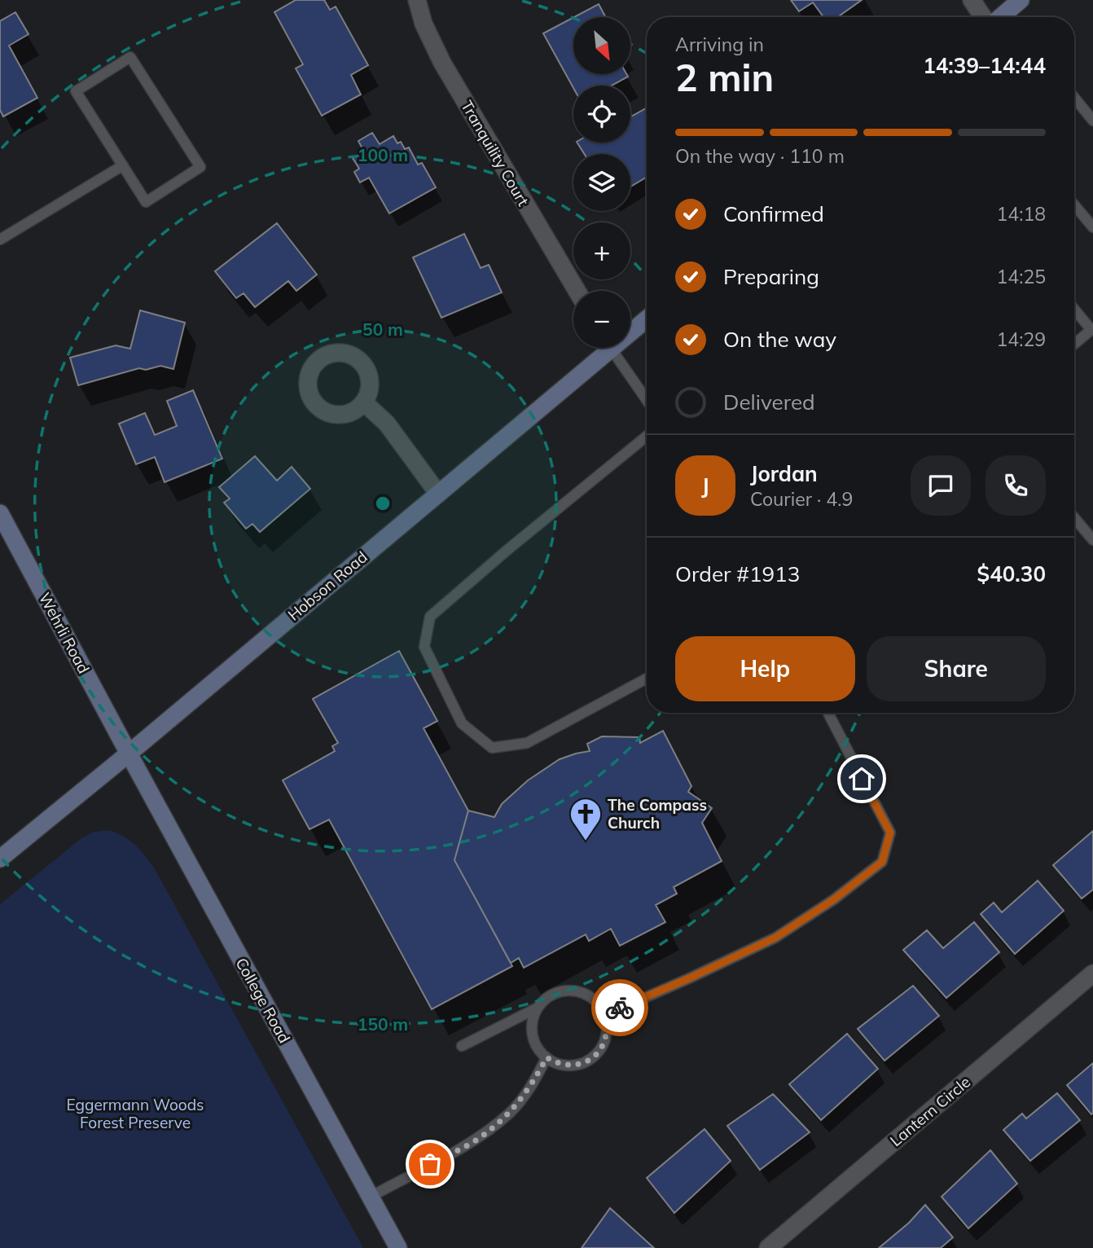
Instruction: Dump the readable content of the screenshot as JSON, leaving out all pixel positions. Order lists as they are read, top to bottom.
{
  "streets": {
    "main road": ["Hobson Road", "Wehrli Road", "College Road"],
    "street": ["Tranquility Court", "Lantern Circle"]
  },
  "crossings": [
    ["Hobson Road", "Wehrli Road"],
    ["Hobson Road", "College Road"],
    ["Wehrli Road", "College Road"]
  ],
  "parks": ["Eggermann Woods Forest Preserve"],
  "places": {
    "church": ["The Compass Church"]
  },
  "north": "bottom right",
  "page": {
    "map_buttons": ["+", "−"],
    "heading": ["2 min", "Arriving in", "14:39–14:44"],
    "panel": [
      "Jordan",
      "Courier · 4.9",
      "Order #1913",
      "$40.30"
    ],
    "bar": "On the way · 110 m",
    "list": [
      ["Confirmed", "14:18"],
      ["Preparing", "14:25"],
      ["On the way", "14:29"],
      "Delivered"
    ],
    "round": "J",
    "buttons": ["Help", "Share"]
  },
  "rings": ["100 m", "50 m", "150 m"]
}
